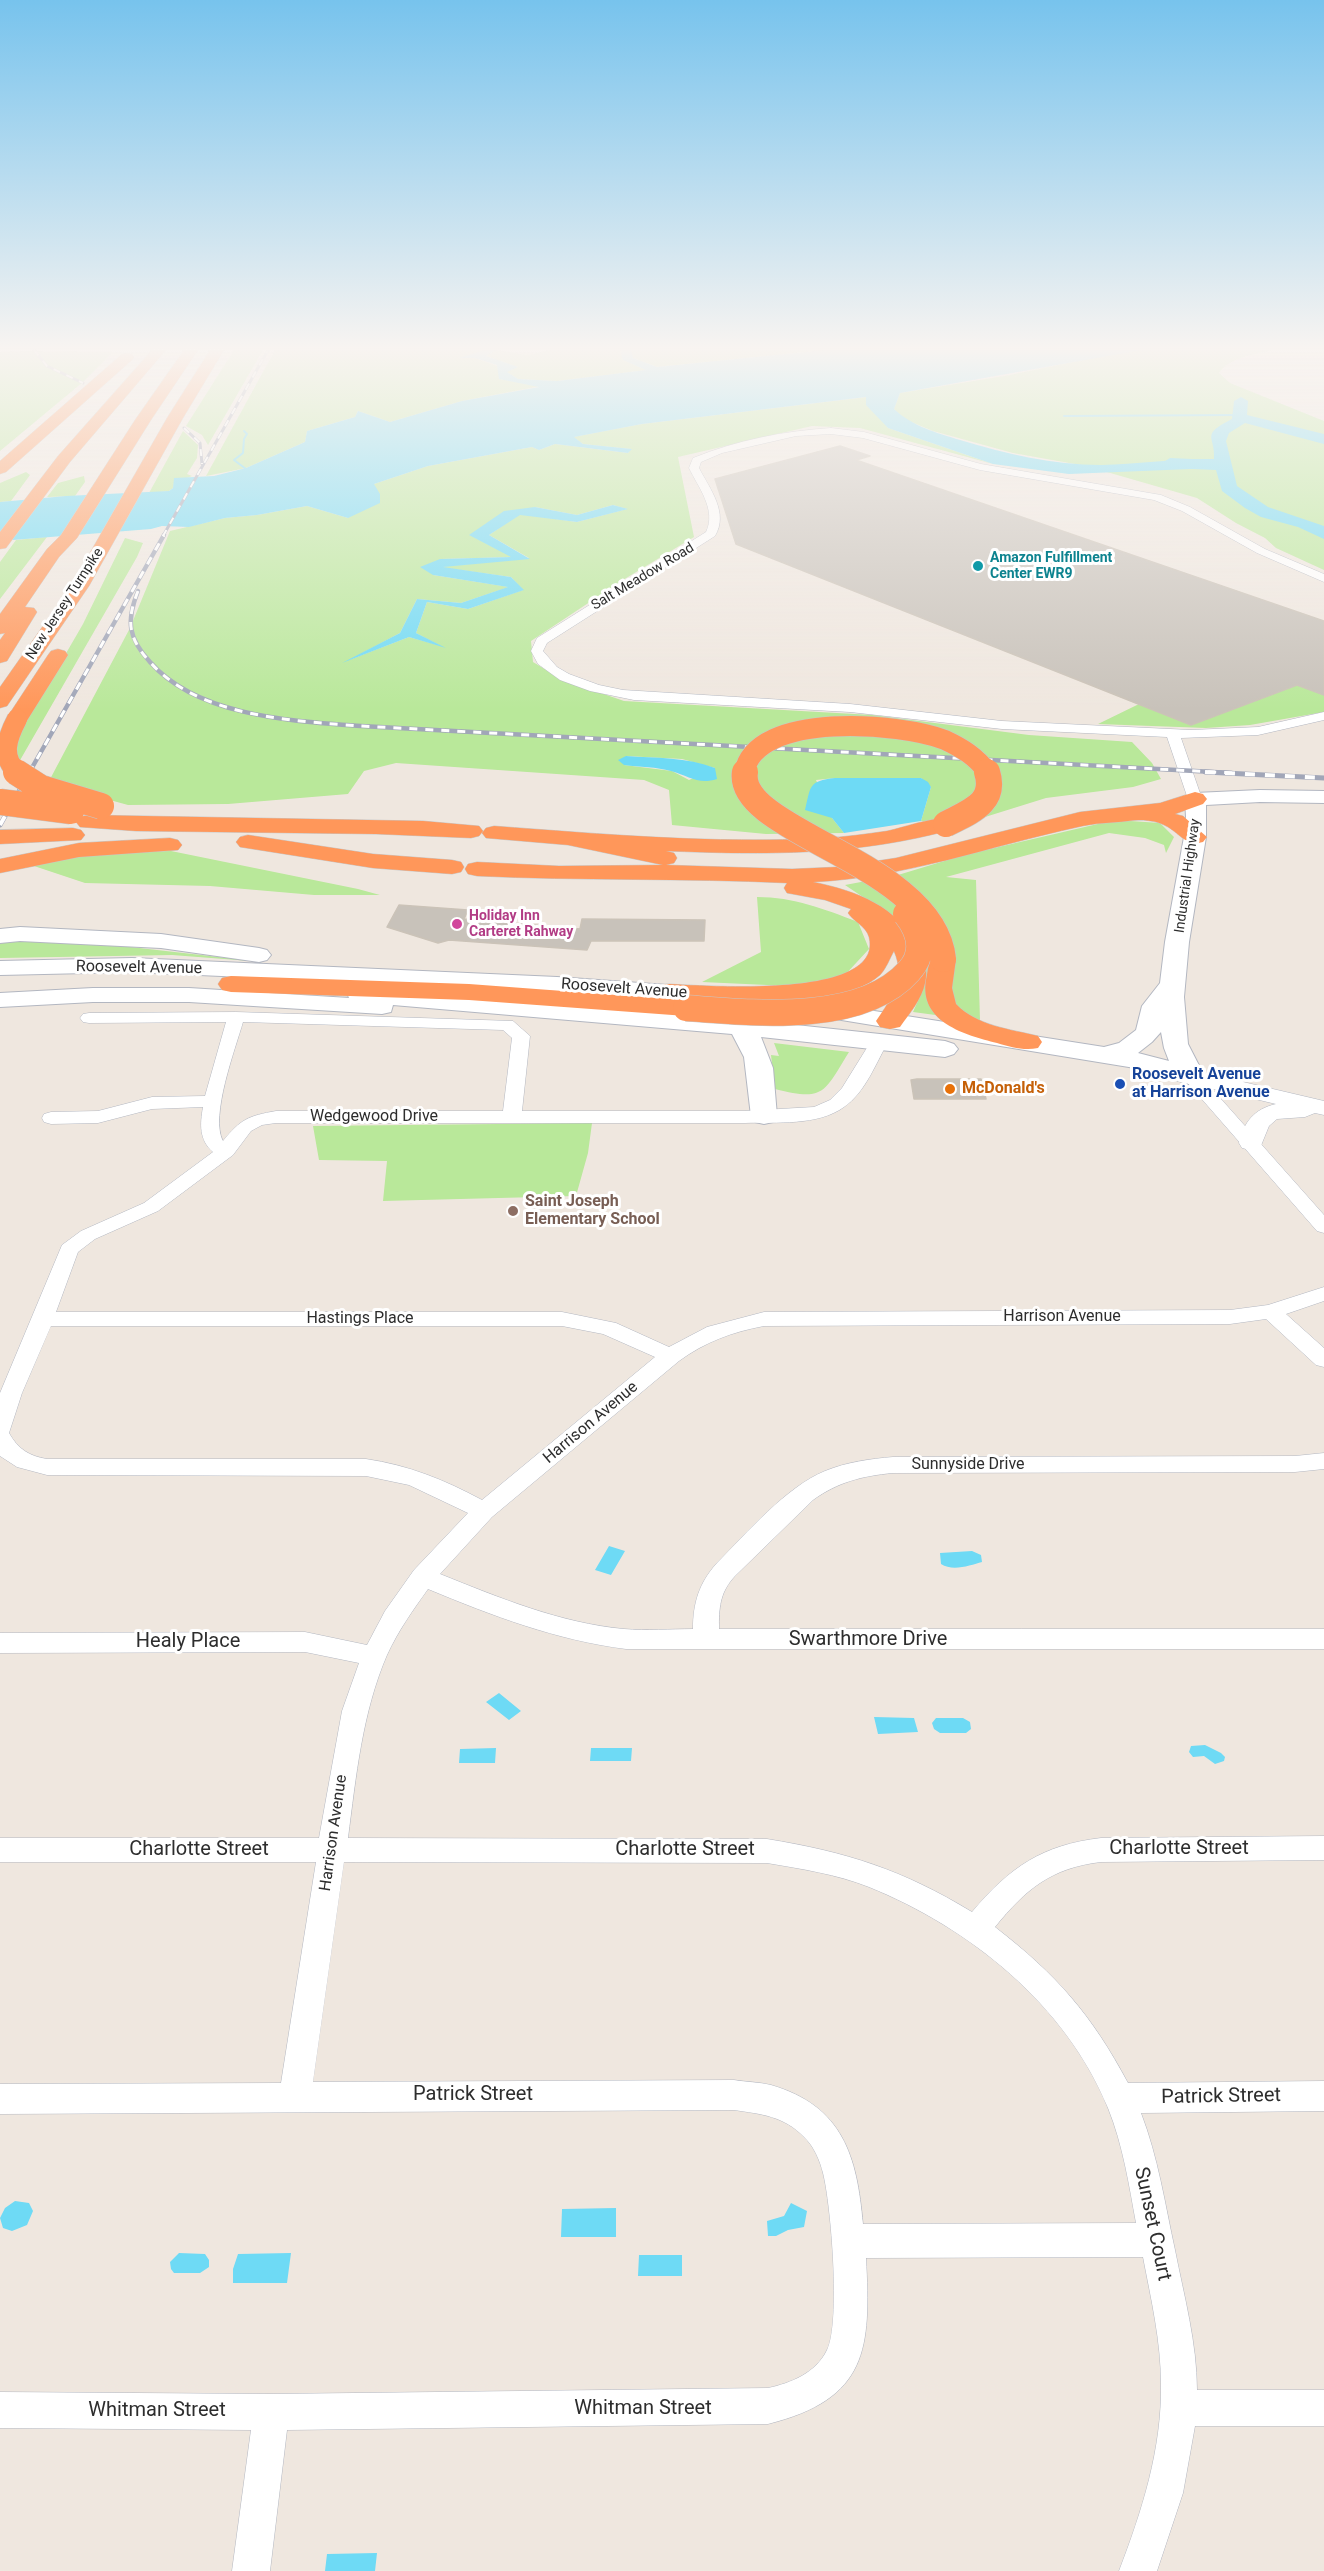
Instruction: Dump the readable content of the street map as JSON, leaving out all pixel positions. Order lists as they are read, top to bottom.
{
  "streets": {
    "highway": ["New Jersey Turnpike"],
    "main road": ["Industrial Highway", "Roosevelt Avenue"],
    "street": [
      "Salt Meadow Road",
      "Wedgewood Drive",
      "Harrison Avenue",
      "Hastings Place",
      "Sunnyside Drive",
      "Swarthmore Drive",
      "Healy Place",
      "Charlotte Street",
      "Patrick Street",
      "Sunset Court",
      "Whitman Street"
    ]
  },
  "crossings": [
    ["Industrial Highway", "Roosevelt Avenue"],
    ["Roosevelt Avenue", "Wedgewood Drive"],
    ["Wedgewood Drive", "Hastings Place"],
    ["Harrison Avenue", "Hastings Place"],
    ["Harrison Avenue", "Swarthmore Drive"],
    ["Harrison Avenue", "Healy Place"],
    ["Harrison Avenue", "Charlotte Street"],
    ["Harrison Avenue", "Patrick Street"],
    ["Sunnyside Drive", "Swarthmore Drive"],
    ["Charlotte Street", "Sunset Court"],
    ["Patrick Street", "Sunset Court"],
    ["Patrick Street", "Whitman Street"]
  ],
  "places": [
    "Amazon Fulfillment Center EWR9",
    "Holiday Inn Carteret Rahway",
    "Roosevelt Avenue at Harrison Avenue",
    "McDonald's",
    "Saint Joseph Elementary School"
  ]
}
